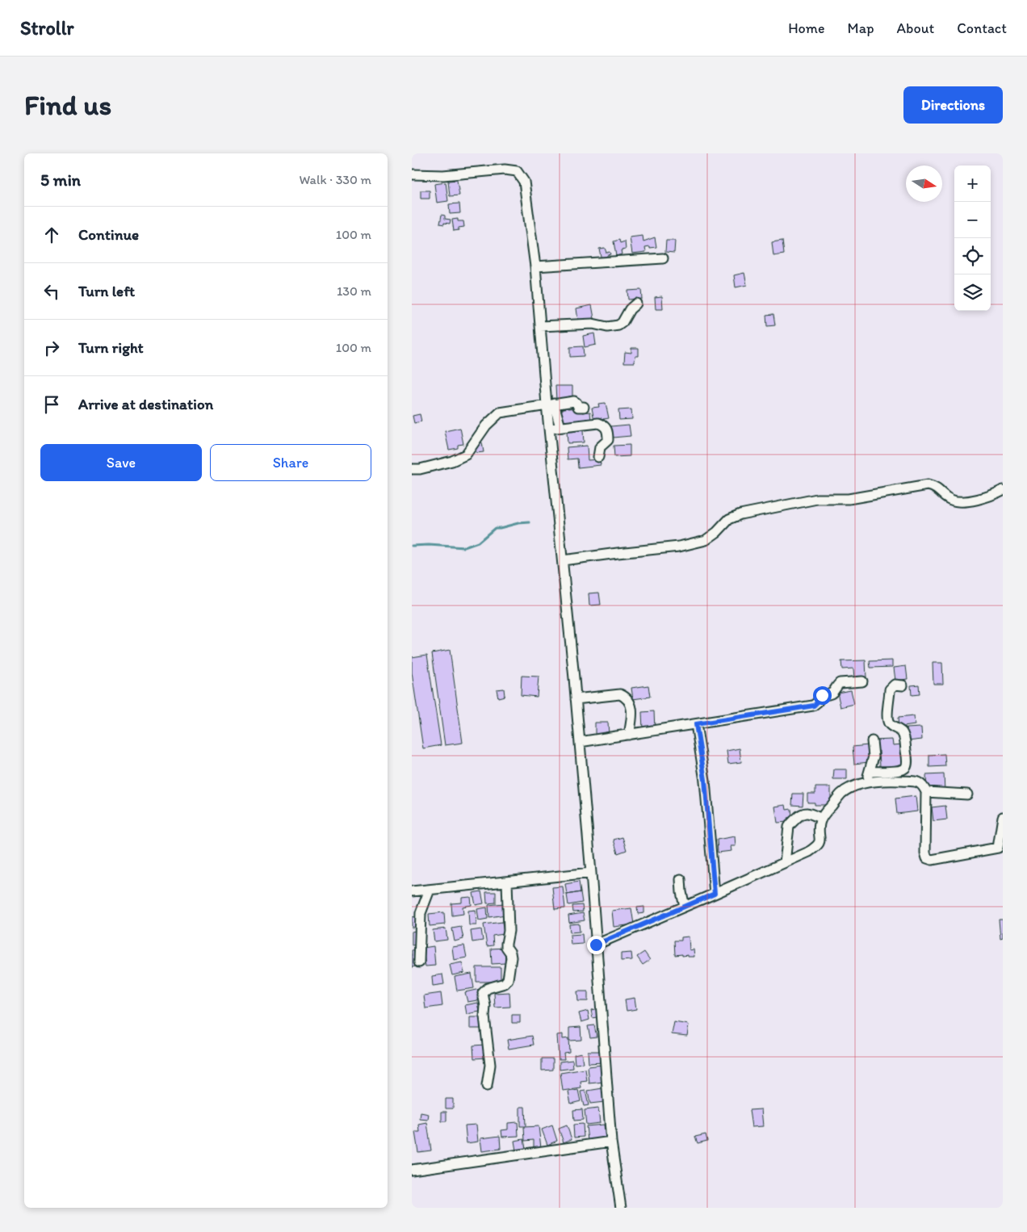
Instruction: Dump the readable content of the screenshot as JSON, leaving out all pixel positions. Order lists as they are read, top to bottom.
{
  "north": "right",
  "page": {
    "header": "Strollr",
    "nav": [
      "Home",
      "Map",
      "About",
      "Contact"
    ],
    "buttons": [
      "Directions",
      ["Save", "Share"]
    ],
    "title": "Find us",
    "heading": ["5 min", "Walk · 330 m"],
    "map_buttons": ["+", "−"],
    "list": [
      ["Continue", "100 m"],
      ["Turn left", "130 m"],
      ["Turn right", "100 m"],
      "Arrive at destination"
    ]
  }
}
